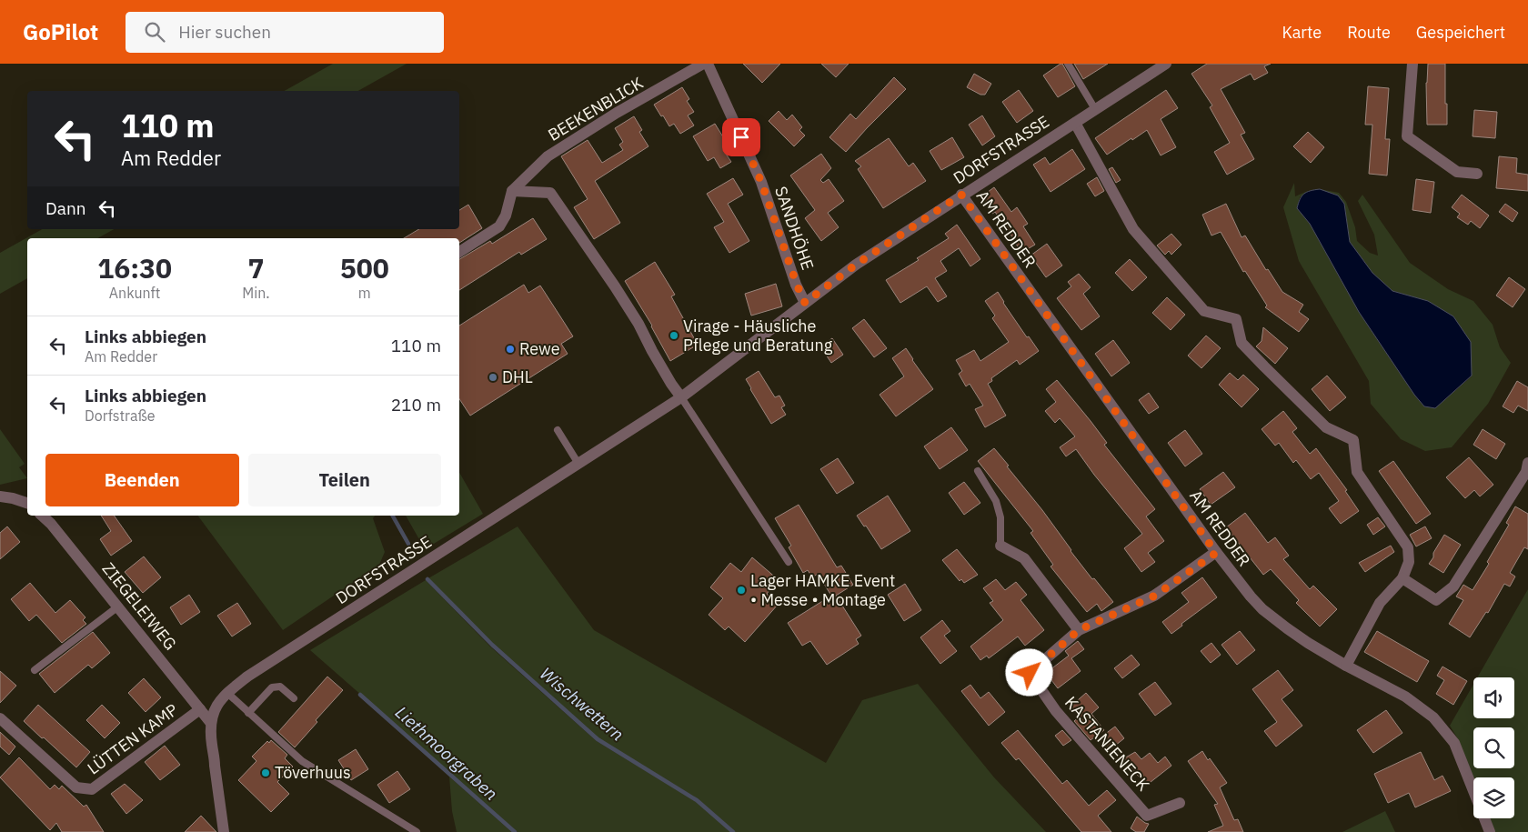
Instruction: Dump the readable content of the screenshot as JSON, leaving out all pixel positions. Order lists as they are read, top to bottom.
{
  "streets": {
    "street": [
      "BEEKENBLICK",
      "DORFSTRASSE",
      "SANDHÖHE",
      "AM REDDER",
      "ZIEGELEIWEG",
      "LÜTTEN KAMP",
      "KASTANIENECK"
    ]
  },
  "crossings": [
    ["DORFSTRASSE", "SANDHÖHE"],
    ["DORFSTRASSE", "AM REDDER"],
    ["DORFSTRASSE", "ZIEGELEIWEG"],
    ["AM REDDER", "KASTANIENECK"],
    ["ZIEGELEIWEG", "LÜTTEN KAMP"]
  ],
  "water": ["Wischwettern", "Liethmoorgraben"],
  "places": [
    "Virage - Häusliche Pflege und Beratung",
    "Rewe",
    "DHL",
    "Lager HAMKE Event • Messe • Montage",
    "Töverhuus"
  ],
  "page": {
    "header": "GoPilot",
    "search": "Hier suchen",
    "nav": ["Karte", "Route", "Gespeichert"],
    "turn": ["110 m", "Am Redder"],
    "then": "Dann",
    "eta": [
      "16:30",
      "Ankunft",
      "7",
      "Min.",
      "500",
      "m"
    ],
    "list": [
      {
        "name": "Links abbiegen",
        "note": "Am Redder",
        "value": "110 m"
      },
      {
        "name": "Links abbiegen",
        "note": "Dorfstraße",
        "value": "210 m"
      }
    ],
    "buttons": ["Beenden", "Teilen"]
  }
}
